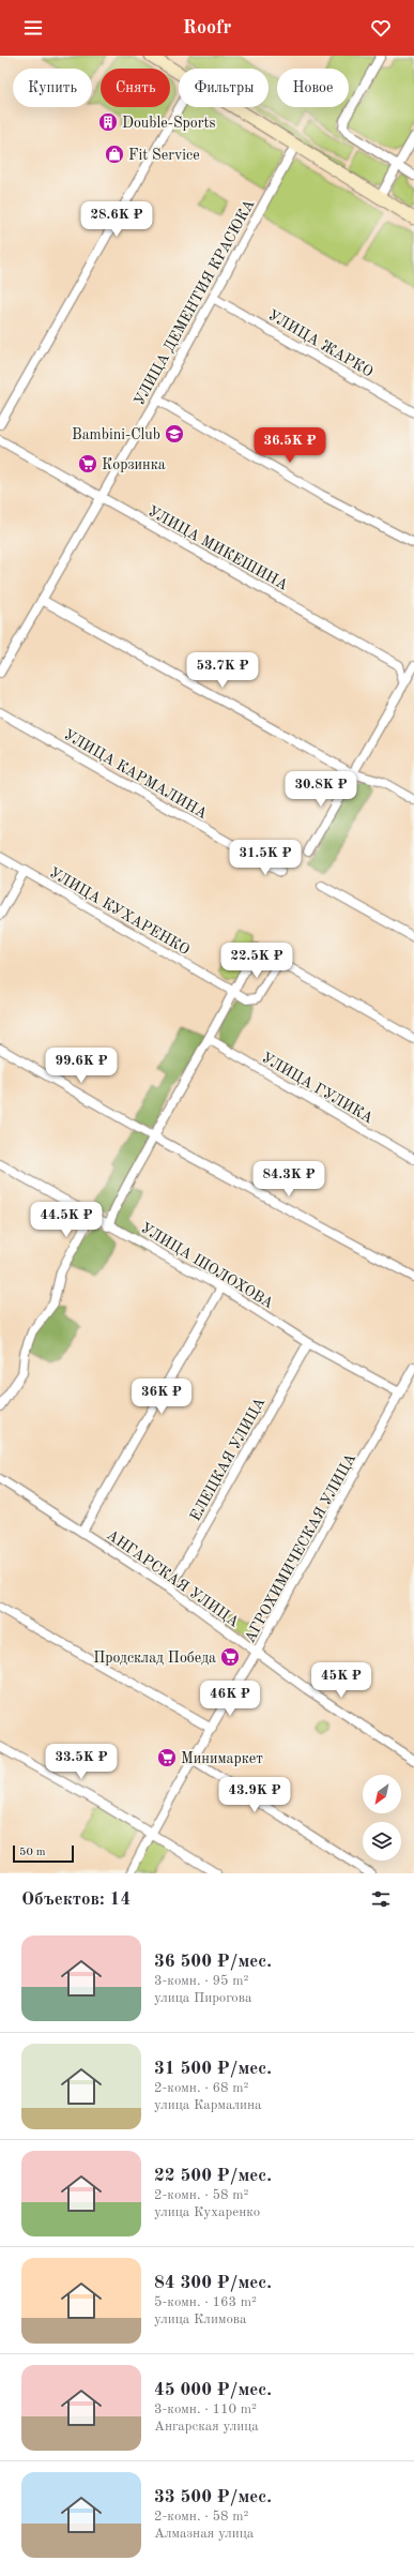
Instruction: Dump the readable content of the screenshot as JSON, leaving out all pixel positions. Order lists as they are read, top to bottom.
{
  "streets": {
    "street": [
      "УЛИЦА ДЕМЕНТИЯ КРАСЮКА",
      "УЛИЦА ЖАРКО",
      "УЛИЦА МИКЕШИНА",
      "УЛИЦА КАРМАЛИНА",
      "УЛИЦА КУХАРЕНКО",
      "УЛИЦА ГУЛИКА",
      "УЛИЦА ШОЛОХОВА",
      "ЕЛЕЦКАЯ УЛИЦА",
      "АГРОХИМИЧЕСКАЯ УЛИЦА",
      "АНГАРСКАЯ УЛИЦА"
    ]
  },
  "crossings": [
    ["УЛИЦА ДЕМЕНТИЯ КРАСЮКА", "УЛИЦА ЖАРКО"],
    ["УЛИЦА ДЕМЕНТИЯ КРАСЮКА", "УЛИЦА МИКЕШИНА"],
    ["УЛИЦА ШОЛОХОВА", "ЕЛЕЦКАЯ УЛИЦА"],
    ["УЛИЦА ШОЛОХОВА", "АГРОХИМИЧЕСКАЯ УЛИЦА"],
    ["ЕЛЕЦКАЯ УЛИЦА", "АНГАРСКАЯ УЛИЦА"],
    ["АГРОХИМИЧЕСКАЯ УЛИЦА", "АНГАРСКАЯ УЛИЦА"]
  ],
  "places": {
    "building": ["Double-Sports"],
    "shop": ["Fit Service"],
    "school or university": ["Bambini-Club"],
    "supermarket": ["Корзинка", "Продсклад Победа", "Минимаркет"]
  },
  "scale_bar": "50 m",
  "north": "bottom left",
  "page": {
    "header": "Roofr",
    "chip": [
      "Купить",
      "Снять",
      "Фильтры",
      "Новое"
    ],
    "price": [
      "28.6K ₽",
      "36.5K ₽",
      "53.7K ₽",
      "30.8K ₽",
      "31.5K ₽",
      "22.5K ₽",
      "99.6K ₽",
      "84.3K ₽",
      "44.5K ₽",
      "36K ₽",
      "45K ₽",
      "46K ₽",
      "33.5K ₽",
      "43.9K ₽"
    ],
    "scale": "50 m",
    "heading": "Объектов: 14",
    "list": [
      {
        "name": "36 500 ₽/мес.",
        "note": "3-комн. · 95 m² · улица Пирогова"
      },
      {
        "name": "31 500 ₽/мес.",
        "note": "2-комн. · 68 m² · улица Кармалина"
      },
      {
        "name": "22 500 ₽/мес.",
        "note": "2-комн. · 58 m² · улица Кухаренко"
      },
      {
        "name": "84 300 ₽/мес.",
        "note": "5-комн. · 163 m² · улица Климова"
      },
      {
        "name": "45 000 ₽/мес.",
        "note": "3-комн. · 110 m² · Ангарская улица"
      },
      {
        "name": "33 500 ₽/мес.",
        "note": "2-комн. · 58 m² · Алмазная улица"
      }
    ]
  }
}
